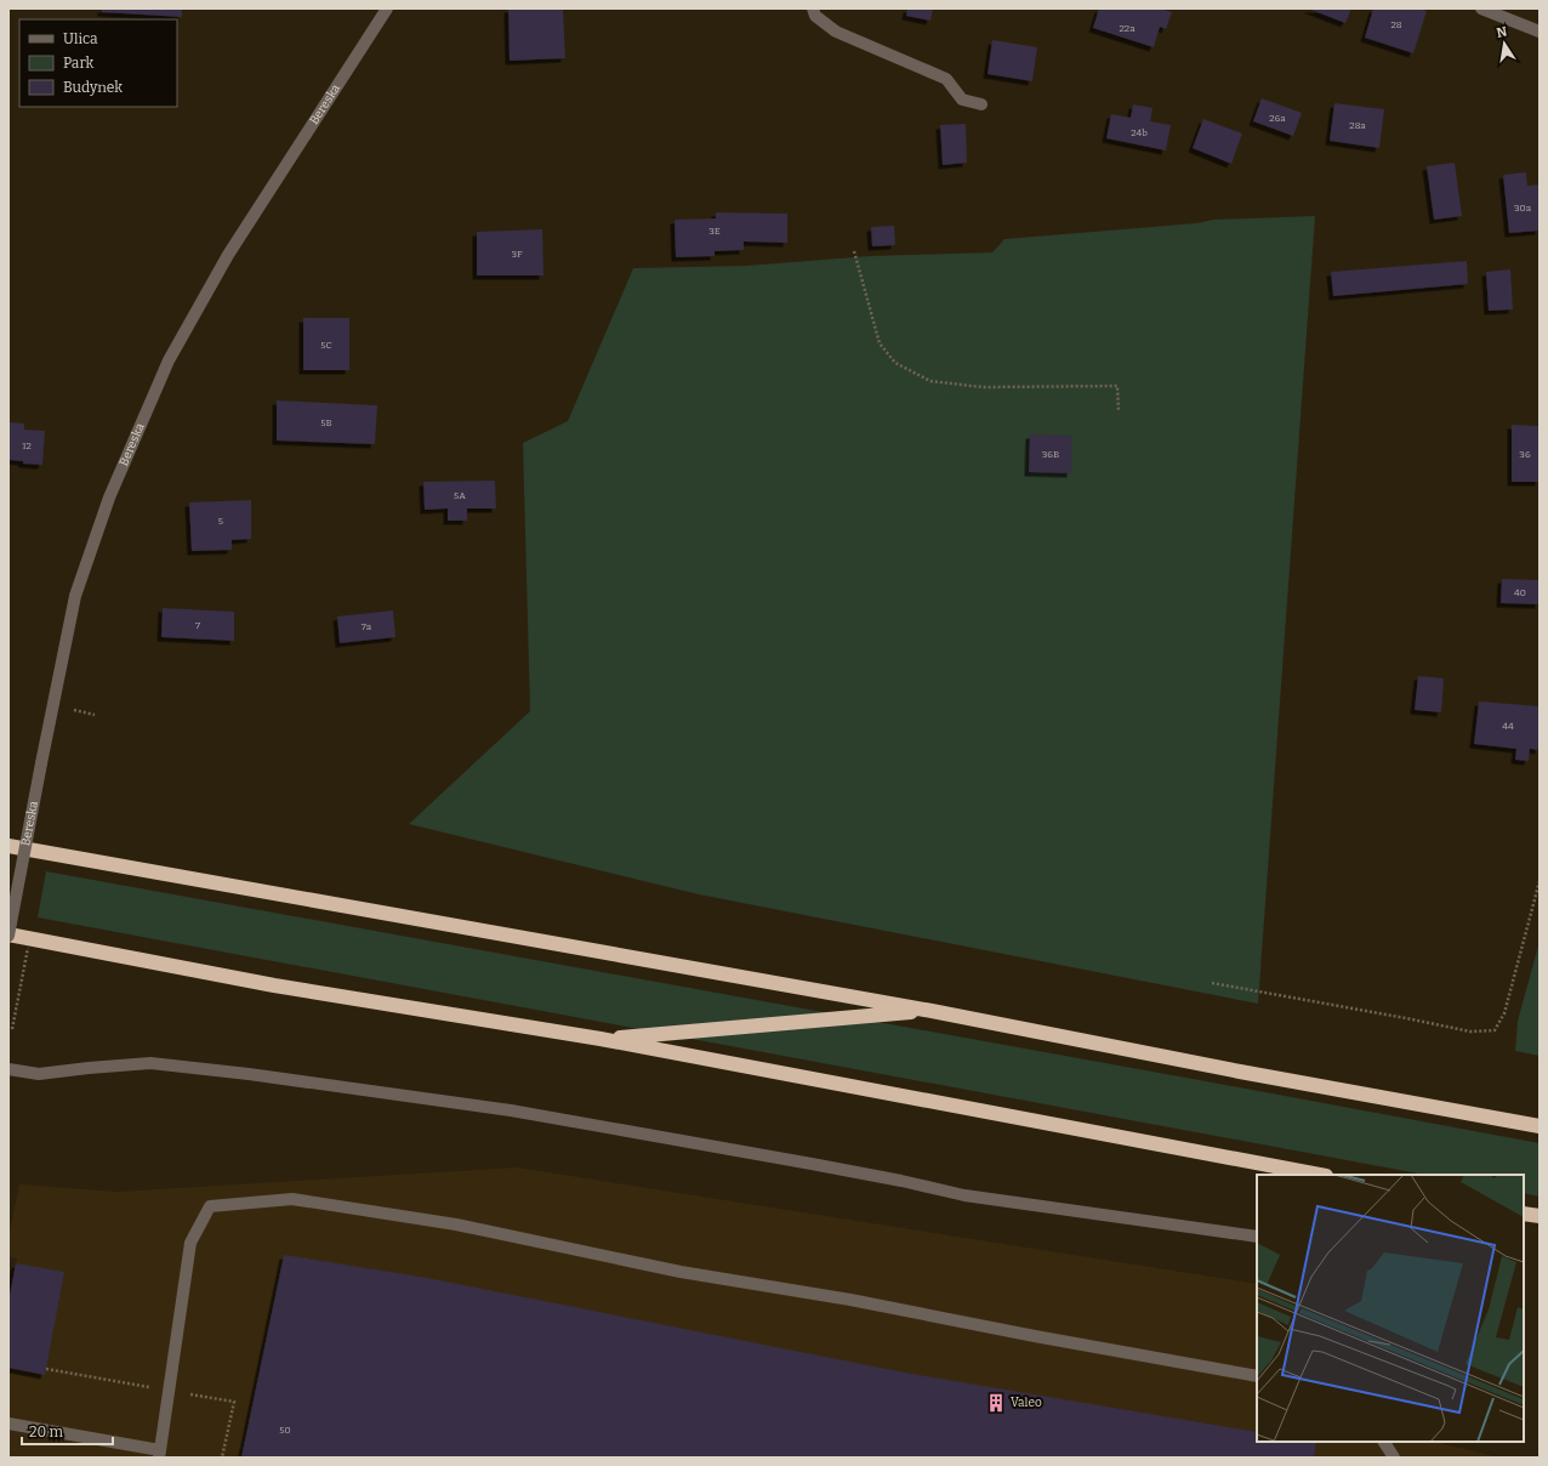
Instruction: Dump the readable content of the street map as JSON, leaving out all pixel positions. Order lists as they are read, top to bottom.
{
  "streets": {
    "street": ["Bereska"]
  },
  "places": {
    "building": ["Valeo"]
  },
  "house_numbers": [
    "28",
    "22a",
    "26a",
    "28a",
    "24b",
    "30a",
    "3E",
    "3F",
    "5C",
    "5B",
    "12",
    "36B",
    "36",
    "5A",
    "5",
    "40",
    "7",
    "7a",
    "44",
    "50"
  ],
  "legend": ["Ulica", "Park", "Budynek"],
  "scale_bar": "20 m",
  "north": "top"
}
